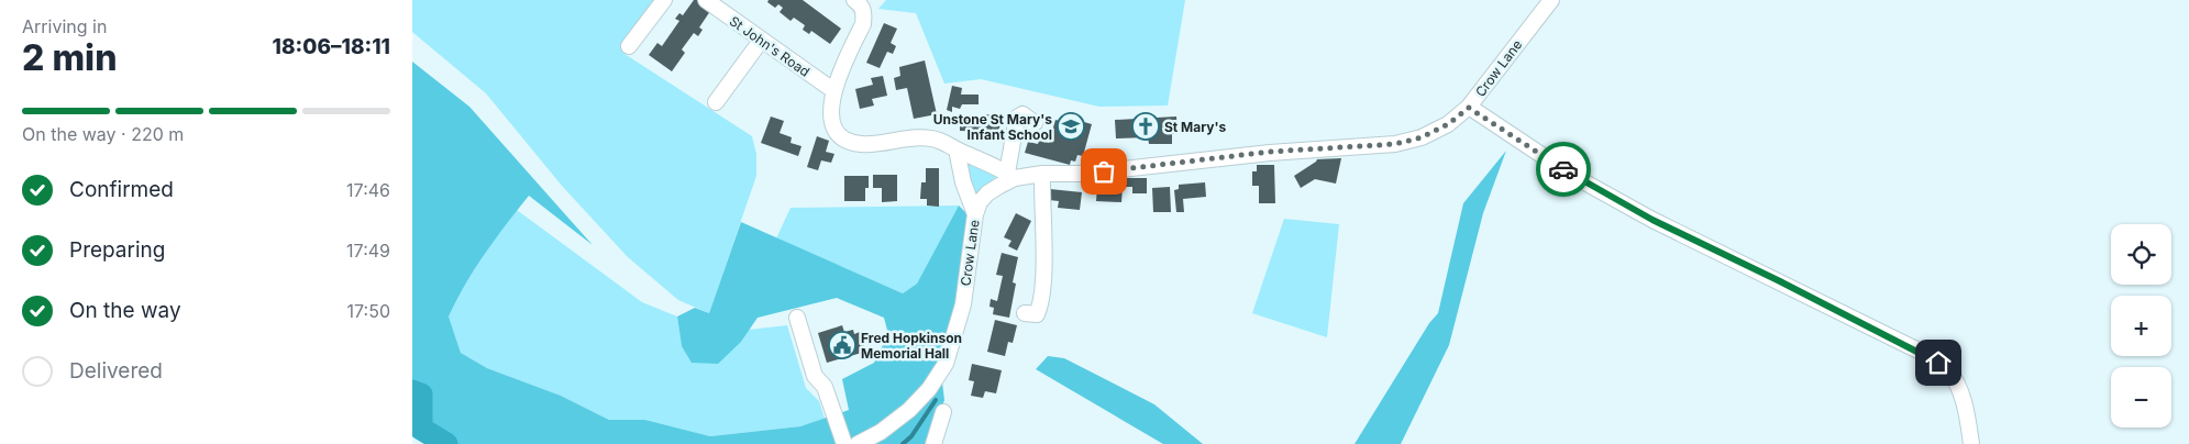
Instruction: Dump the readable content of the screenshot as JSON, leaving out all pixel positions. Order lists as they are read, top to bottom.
{
  "streets": {
    "street": ["St John's Road", "Crow Lane"]
  },
  "places": {
    "school or university": ["Unstone St Mary's Infant School"],
    "church": ["St Mary's"],
    "public building": ["Fred Hopkinson Memorial Hall"]
  },
  "page": {
    "heading": ["2 min", "Arriving in", "18:06–18:11"],
    "bar": "On the way · 220 m",
    "list": [
      ["Confirmed", "17:46"],
      ["Preparing", "17:49"],
      ["On the way", "17:50"],
      "Delivered"
    ],
    "map_buttons": ["+", "−"]
  }
}
